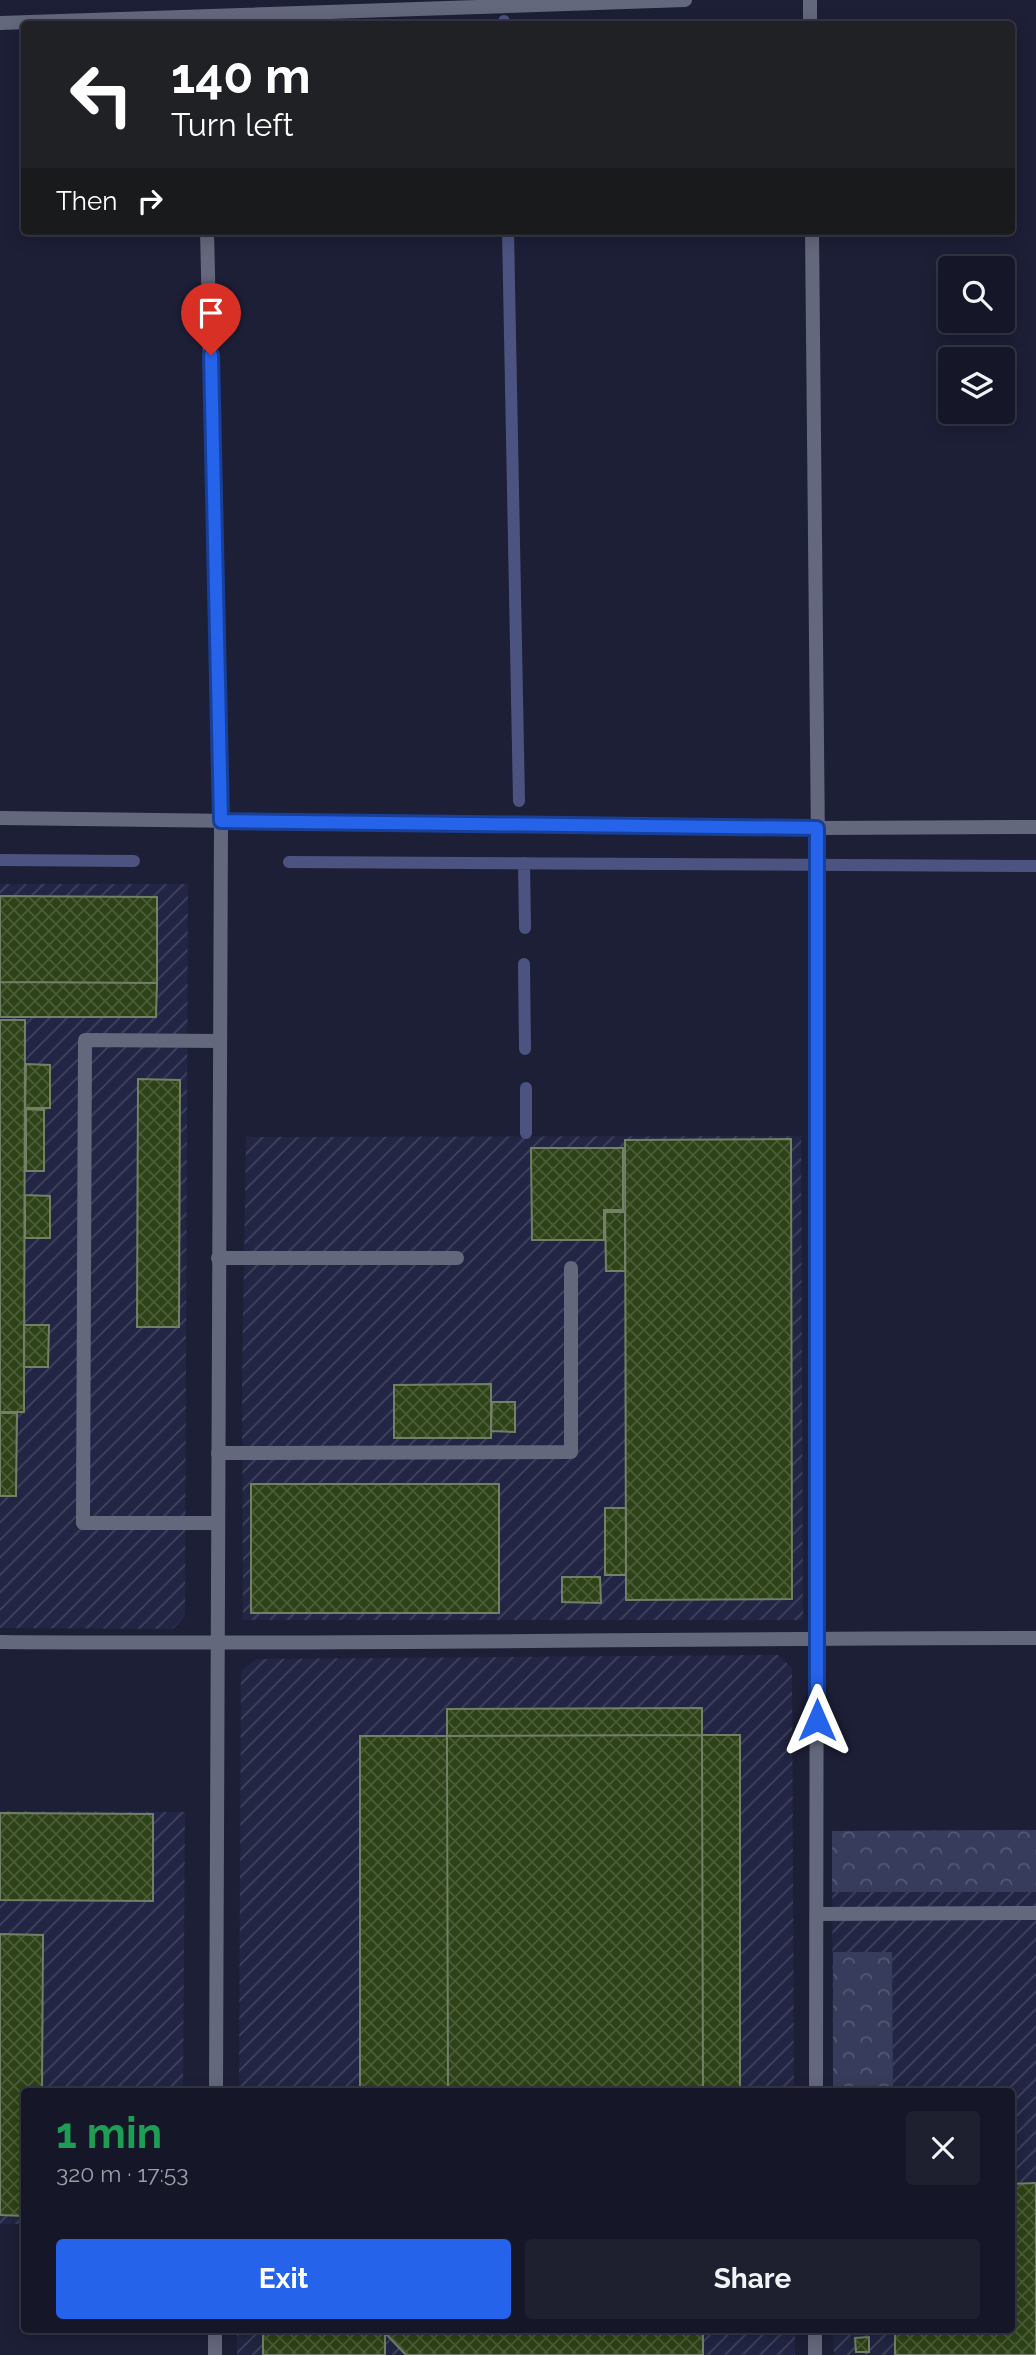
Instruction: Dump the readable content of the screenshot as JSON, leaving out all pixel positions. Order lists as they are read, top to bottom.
{
  "page": {
    "turn": ["140 m", "Turn left"],
    "then": "Then",
    "heading": ["1 min", "320 m · 17:53"],
    "buttons": ["Exit", "Share"]
  }
}
